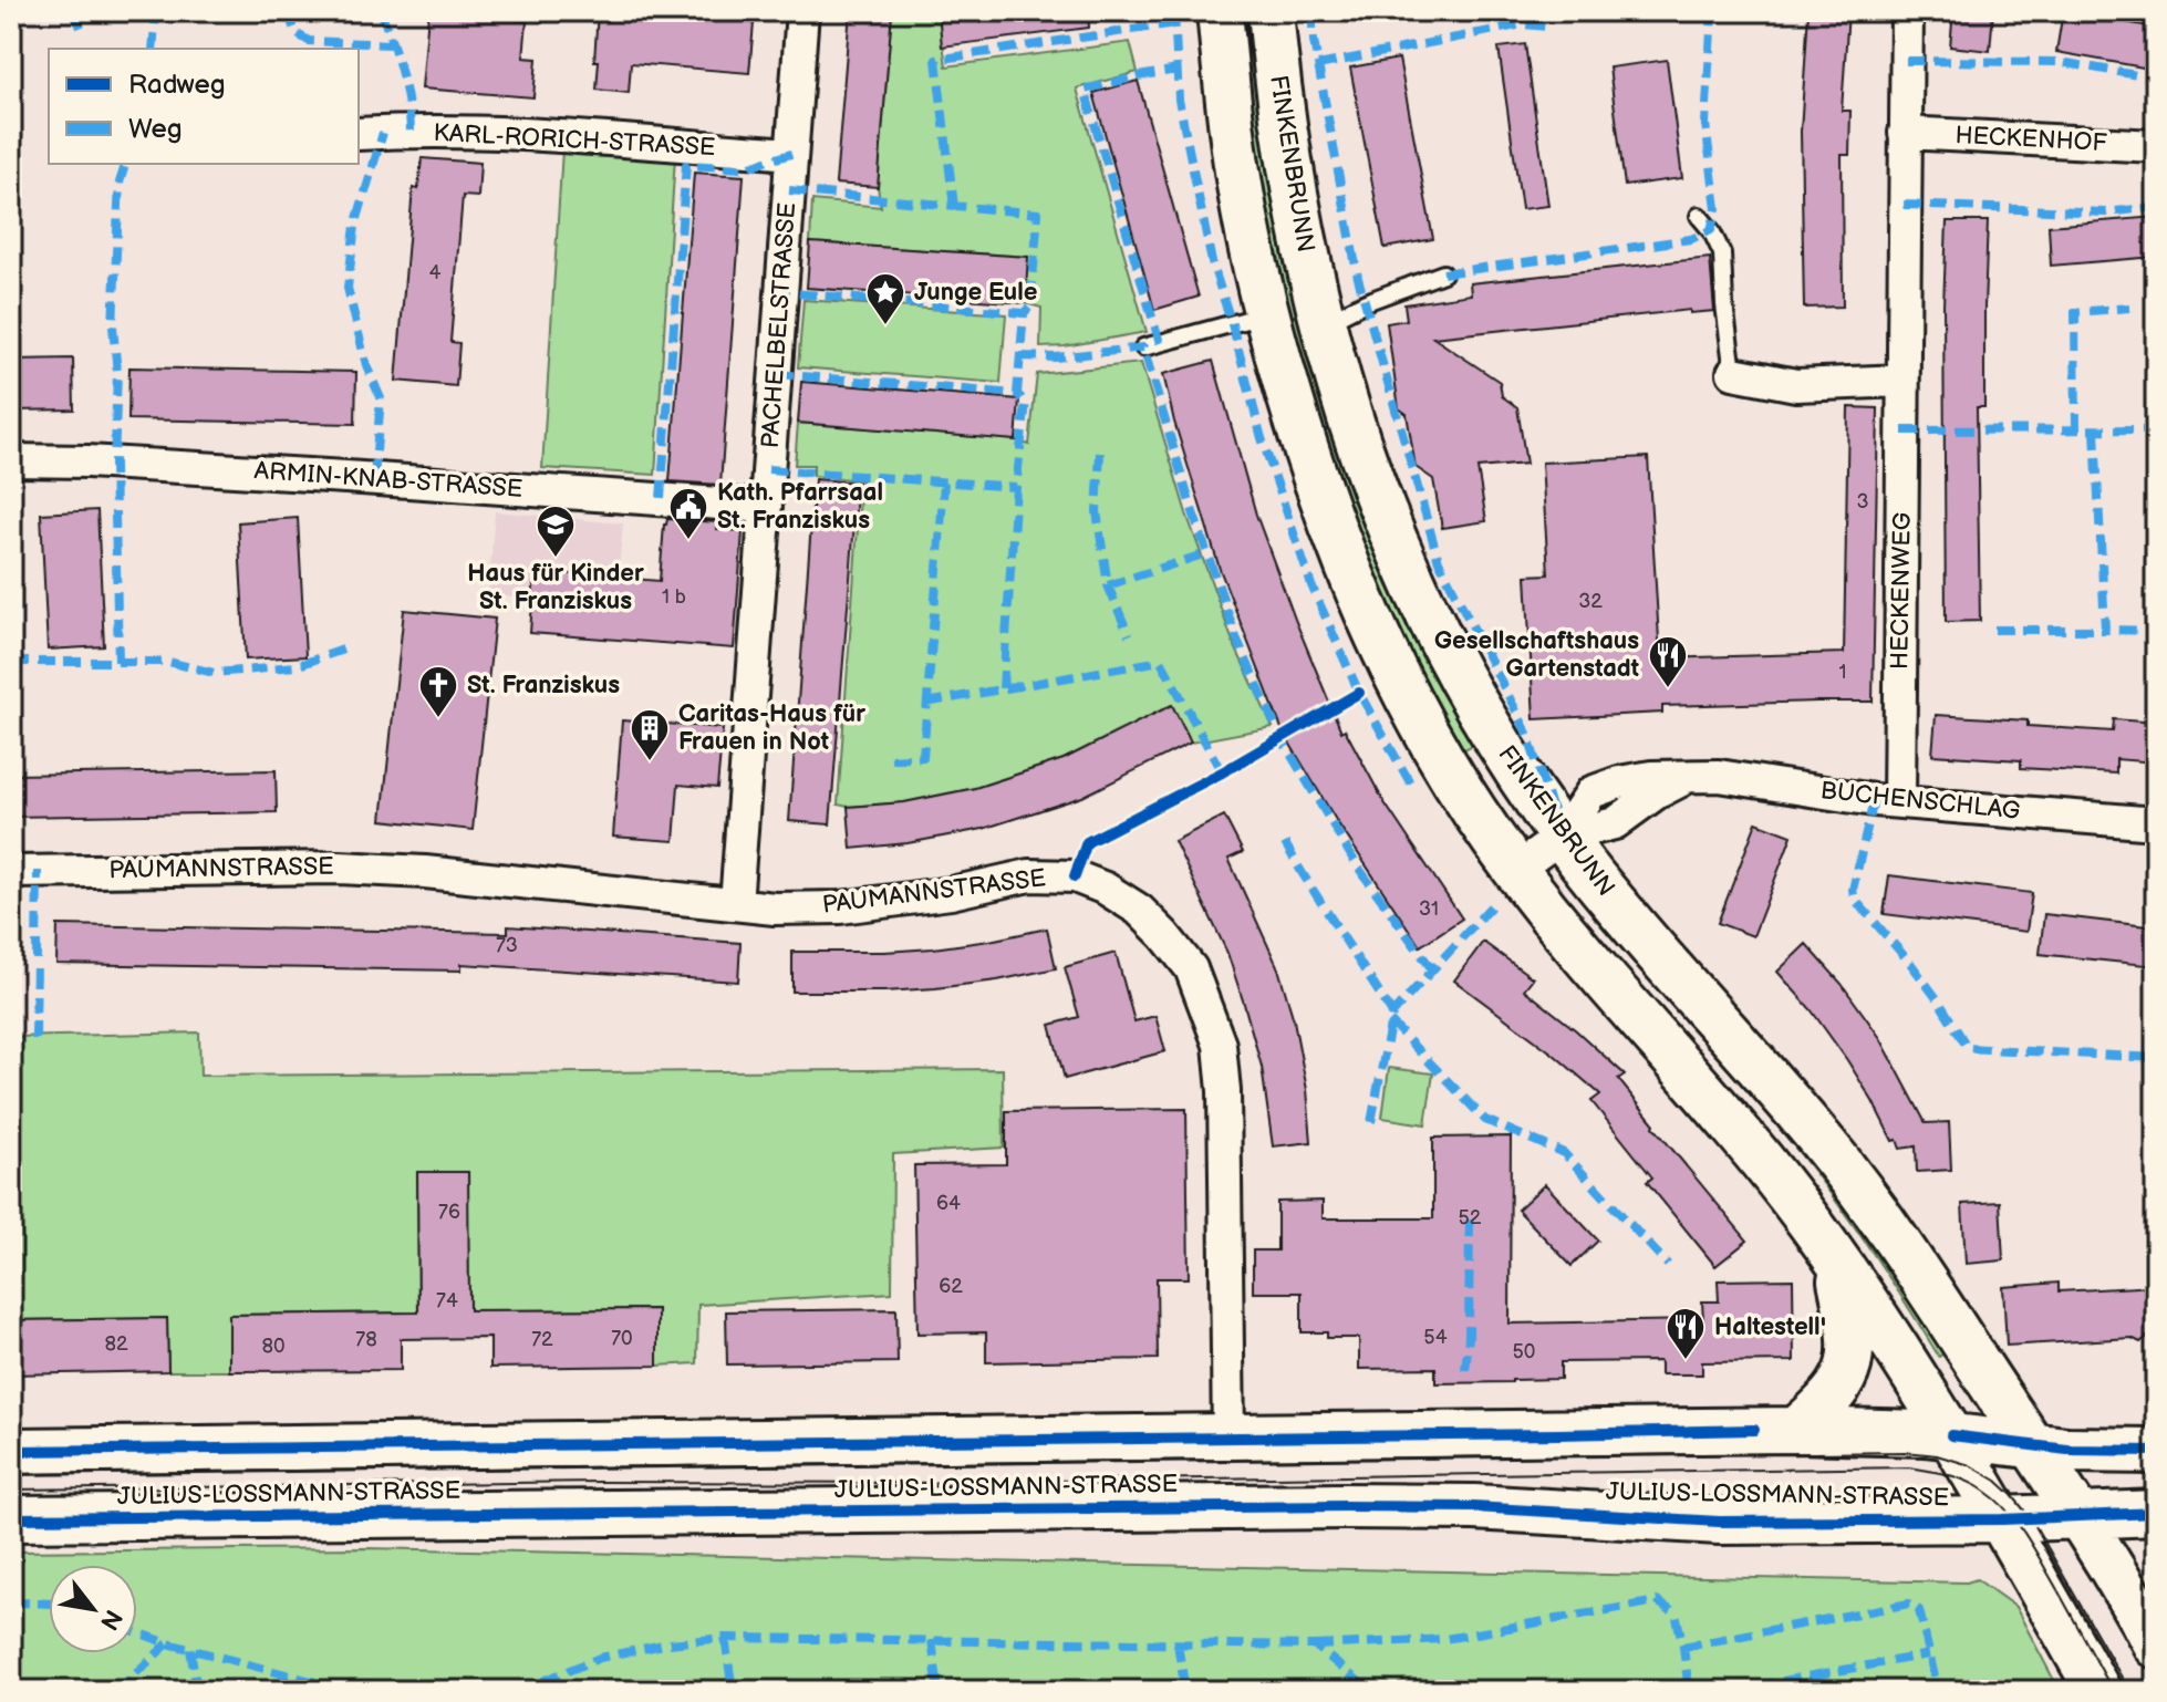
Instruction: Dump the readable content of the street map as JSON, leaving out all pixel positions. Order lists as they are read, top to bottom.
{
  "streets": {
    "main road": ["FINKENBRUNN", "JULIUS-LOSSMANN-STRASSE"],
    "street": [
      "HECKENHOF",
      "KARL-RORICH-STRASSE",
      "PACHELBELSTRASSE",
      "ARMIN-KNAB-STRASSE",
      "HECKENWEG",
      "BUCHENSCHLAG",
      "PAUMANNSTRASSE"
    ]
  },
  "crossings": [
    ["HECKENHOF", "HECKENWEG"],
    ["KARL-RORICH-STRASSE", "PACHELBELSTRASSE"],
    ["FINKENBRUNN", "BUCHENSCHLAG"],
    ["FINKENBRUNN", "JULIUS-LOSSMANN-STRASSE"],
    ["PACHELBELSTRASSE", "ARMIN-KNAB-STRASSE"],
    ["PACHELBELSTRASSE", "PAUMANNSTRASSE"],
    ["HECKENWEG", "BUCHENSCHLAG"],
    ["PAUMANNSTRASSE", "JULIUS-LOSSMANN-STRASSE"]
  ],
  "places": {
    "place": ["Junge Eule"],
    "public building": ["Kath. Pfarrsaal St. Franziskus"],
    "school or university": ["Haus für Kinder St. Franziskus"],
    "restaurant": ["Gesellschaftshaus Gartenstadt", "Haltestell'"],
    "church": ["St. Franziskus"],
    "building": ["Caritas-Haus für Frauen in Not"]
  },
  "house_numbers": [
    "4",
    "3",
    "1 b",
    "32",
    "1",
    "31",
    "73",
    "64",
    "76",
    "52",
    "62",
    "74",
    "54",
    "70",
    "78",
    "72",
    "82",
    "80",
    "50"
  ],
  "legend": ["Radweg", "Weg"],
  "north": "bottom right"
}
